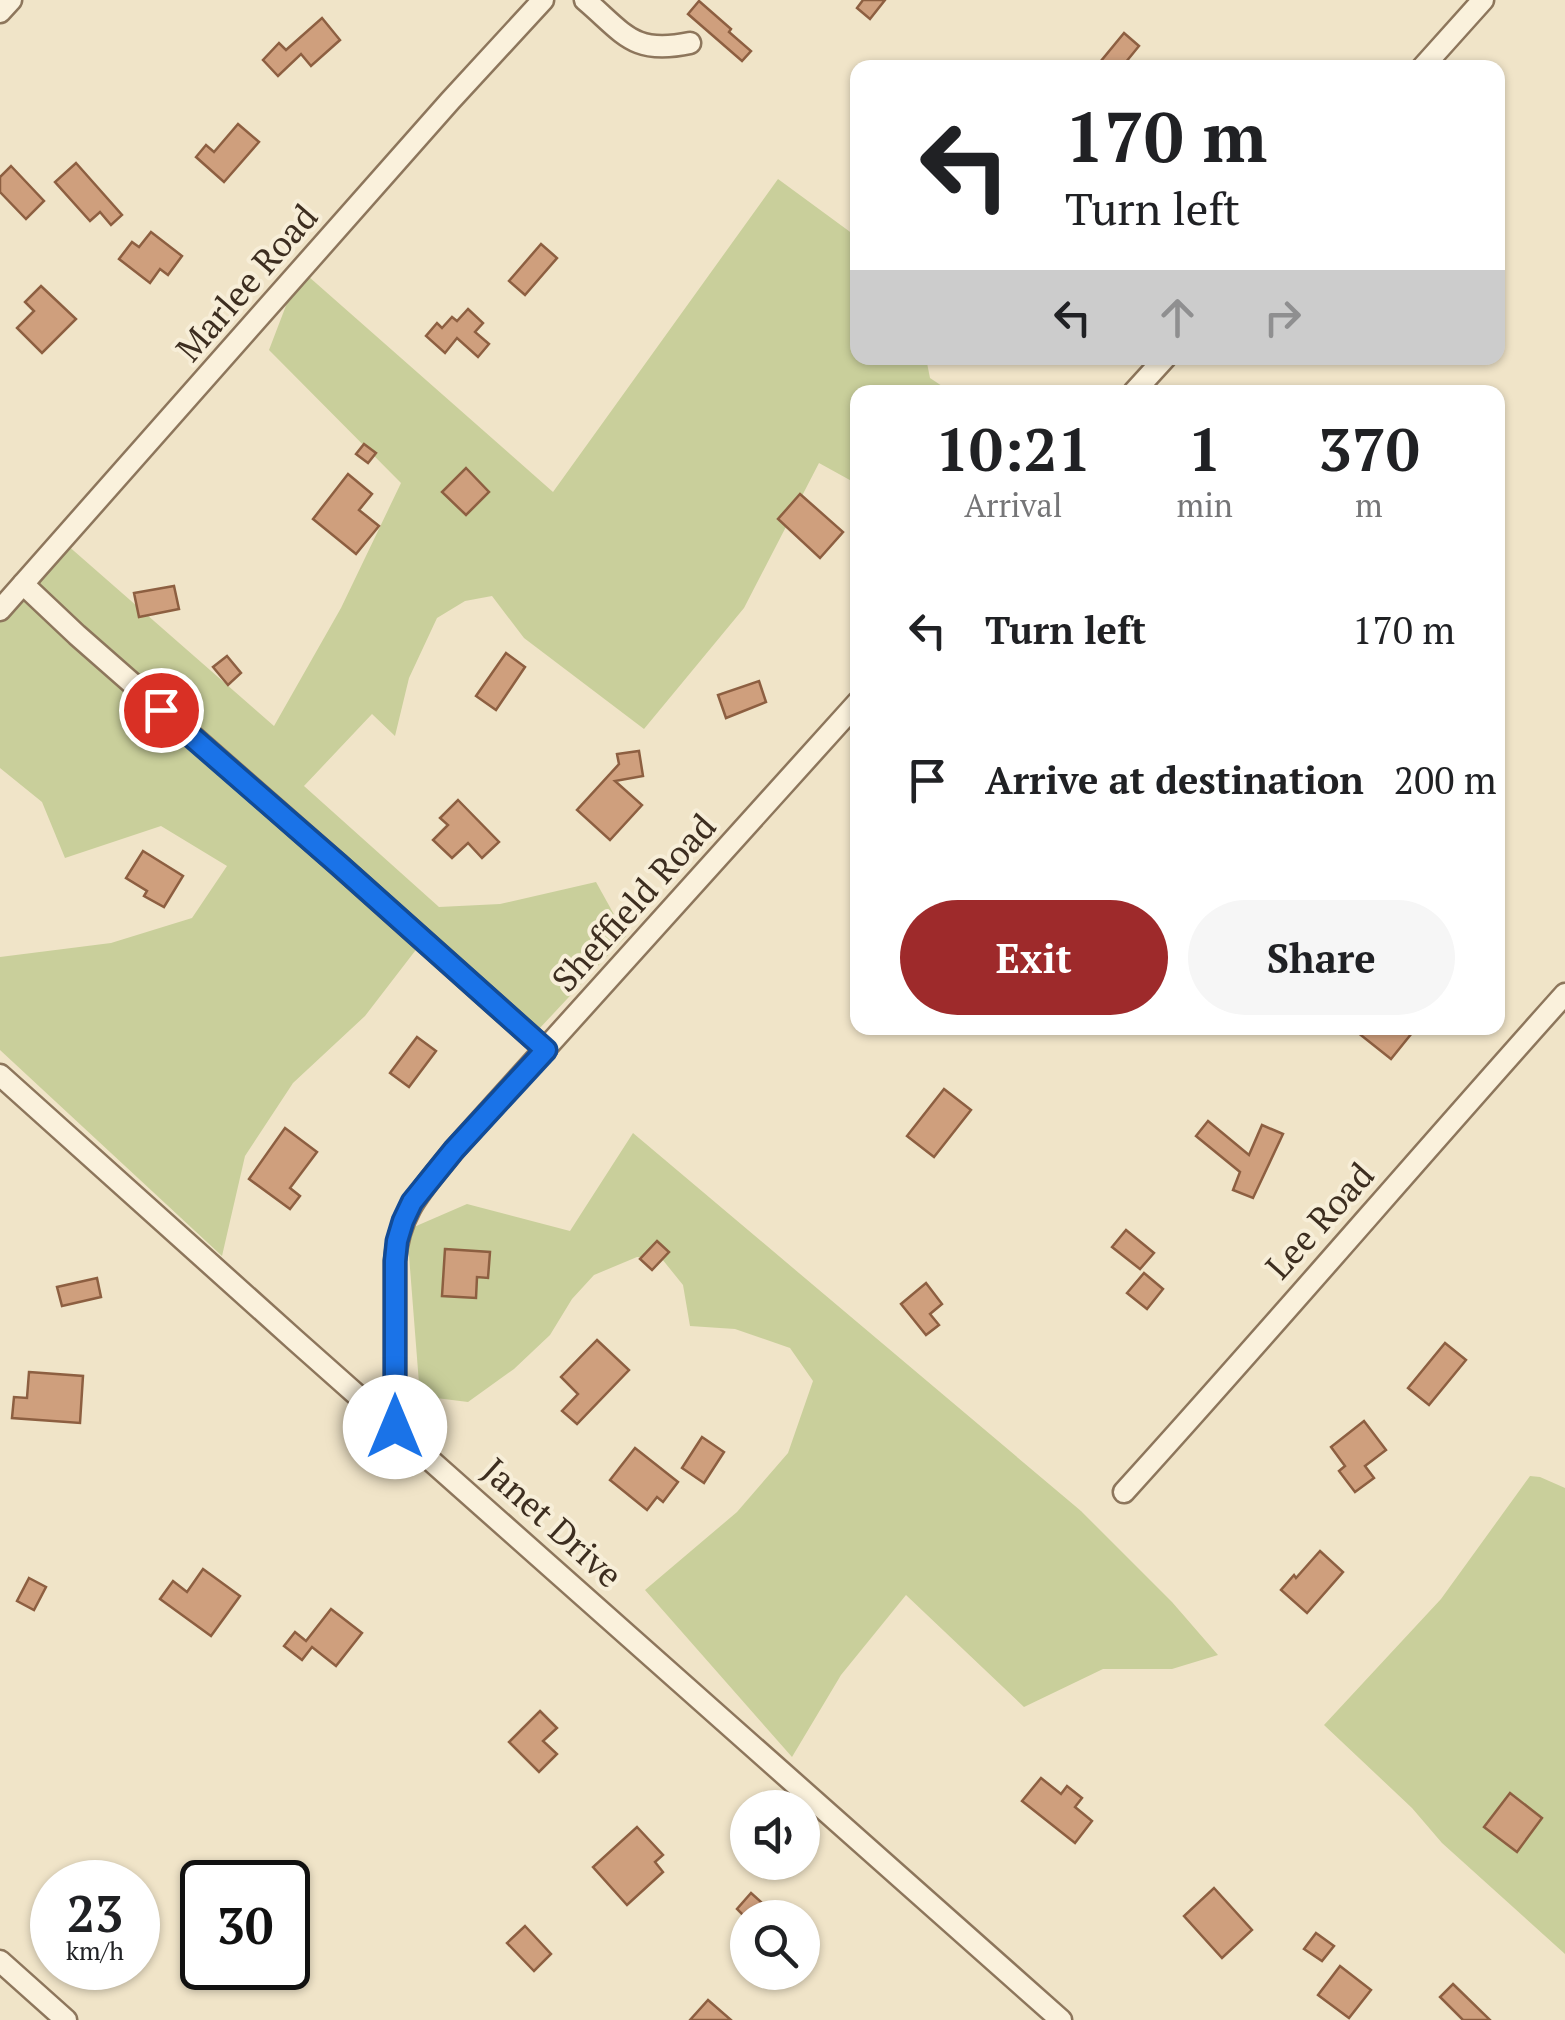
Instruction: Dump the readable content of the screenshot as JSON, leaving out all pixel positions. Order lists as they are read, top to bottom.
{
  "streets": {
    "street": [
      "Marlee Road",
      "Sheffield Road",
      "Lee Road",
      "Janet Drive"
    ]
  },
  "crossings": [
    ["Sheffield Road", "Janet Drive"]
  ],
  "page": {
    "turn": ["170 m", "Turn left"],
    "eta": [
      "10:21",
      "Arrival",
      "1",
      "min",
      "370",
      "m"
    ],
    "list": [
      {
        "name": "Turn left",
        "value": "170 m"
      },
      {
        "name": "Arrive at destination",
        "value": "200 m"
      }
    ],
    "buttons": ["Exit", "Share"],
    "speed": "23 km/h",
    "limit": "30"
  }
}
